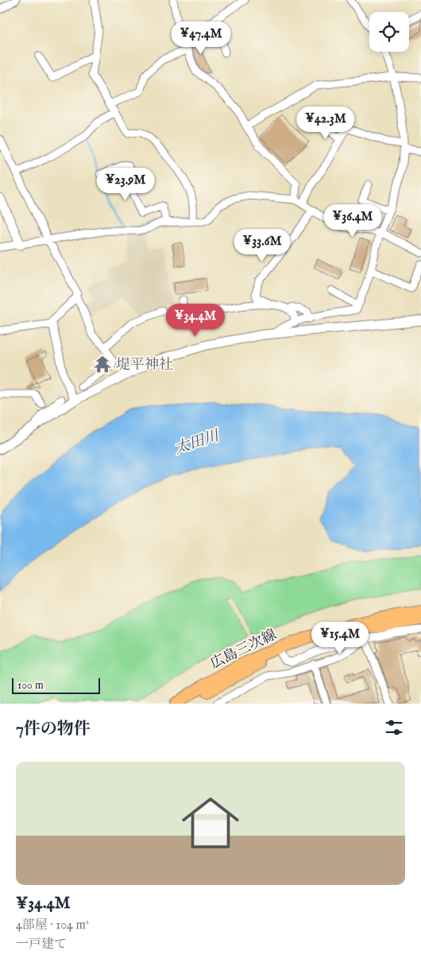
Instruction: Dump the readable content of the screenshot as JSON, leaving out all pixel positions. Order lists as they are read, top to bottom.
{
  "streets": {
    "main road": ["広島三次線"]
  },
  "water": ["太田川"],
  "places": {
    "temple": ["堤平神社"]
  },
  "scale_bar": "100 m",
  "page": {
    "price": [
      "¥47.4M",
      "¥42.3M",
      "¥23.9M",
      "¥36.4M",
      "¥33.6M",
      "¥34.4M",
      "¥15.4M"
    ],
    "scale": "100 m",
    "heading": "7件の物件",
    "list": [
      {
        "name": "¥34.4M",
        "note": "4部屋 · 104 m² · 一戸建て"
      }
    ]
  }
}
